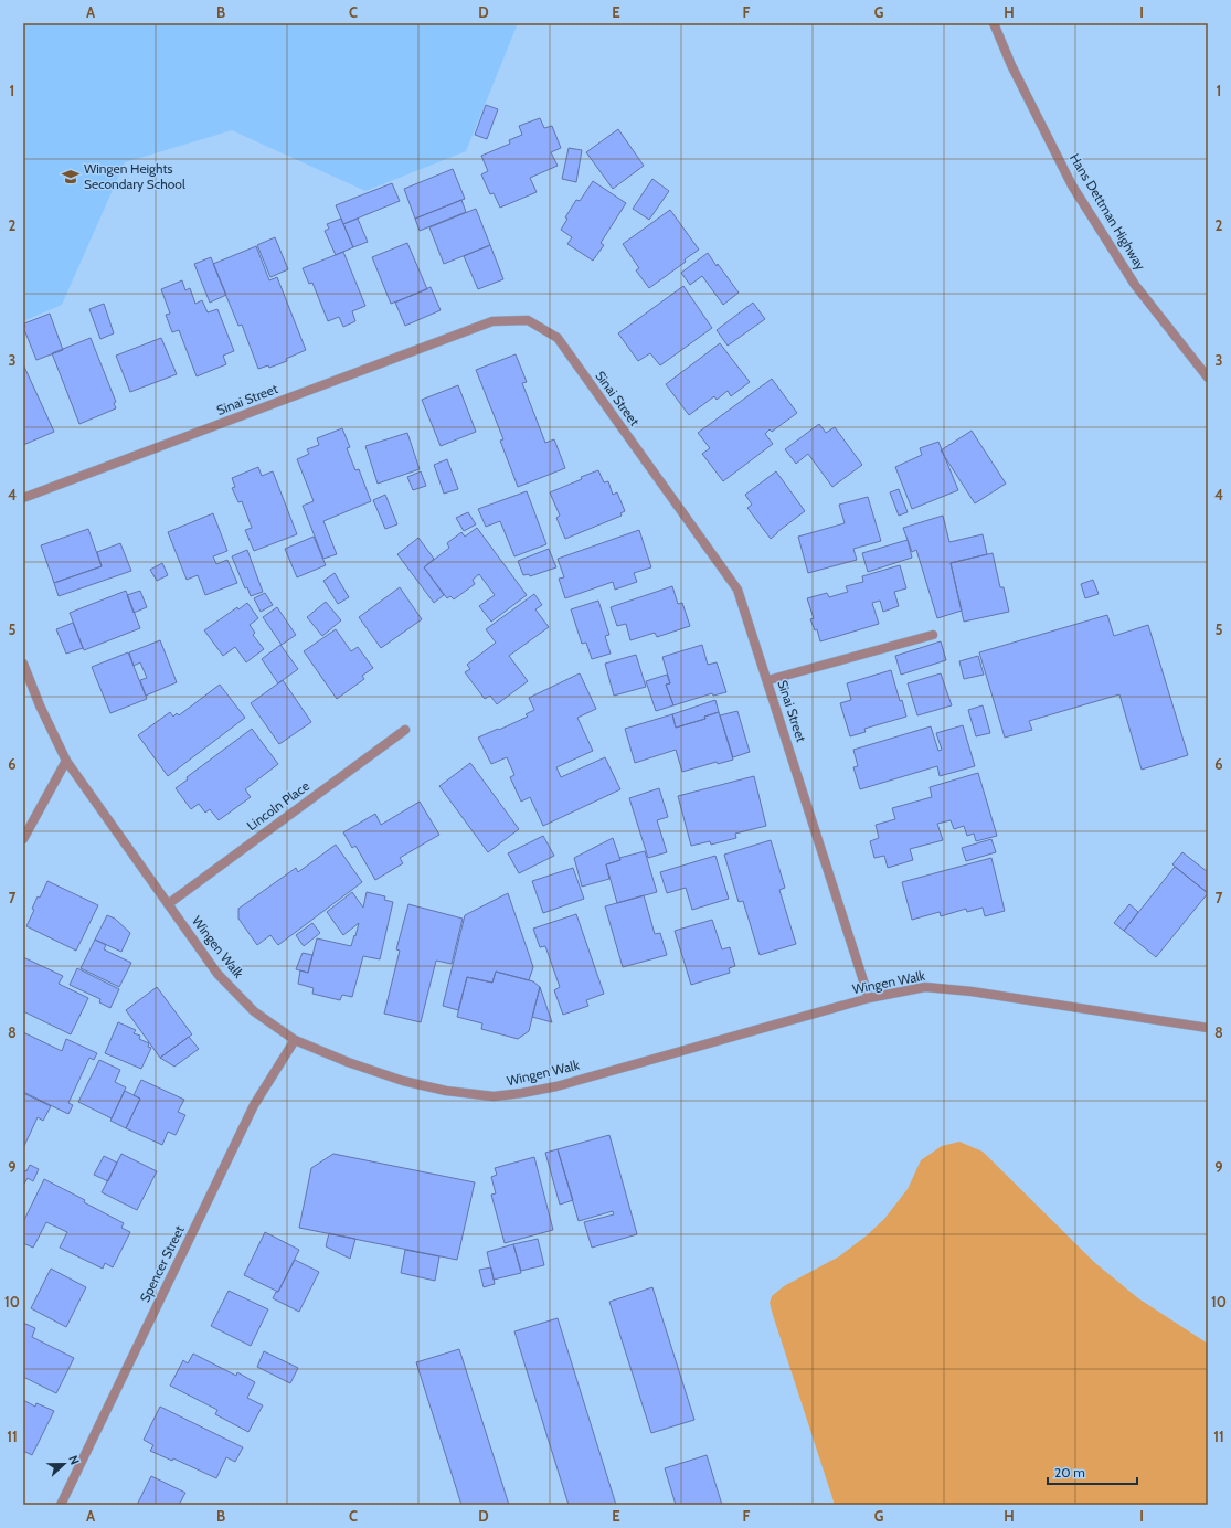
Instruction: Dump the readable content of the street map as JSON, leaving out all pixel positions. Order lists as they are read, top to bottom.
{
  "streets": {
    "street": [
      "Hans Dettman Highway",
      "Sinai Street",
      "Lincoln Place",
      "Wingen Walk",
      "Spencer Street"
    ]
  },
  "crossings": [
    ["Sinai Street", "Wingen Walk"],
    ["Lincoln Place", "Wingen Walk"],
    ["Wingen Walk", "Spencer Street"]
  ],
  "places": {
    "school or university": ["Wingen Heights Secondary School"]
  },
  "scale_bar": "20 m",
  "north": "right",
  "grid": {
    "columns": [
      "A",
      "B",
      "C",
      "D",
      "E",
      "F",
      "G",
      "H",
      "I"
    ],
    "rows": [
      "1",
      "2",
      "3",
      "4",
      "5",
      "6",
      "7",
      "8",
      "9",
      "10",
      "11"
    ]
  }
}
